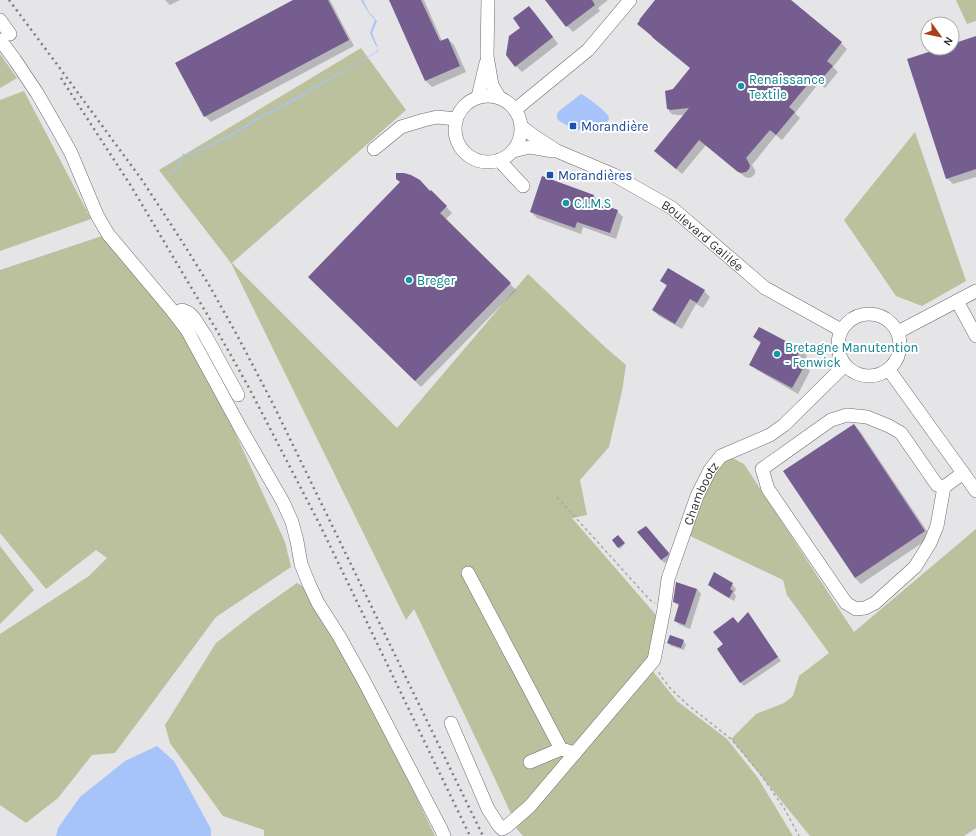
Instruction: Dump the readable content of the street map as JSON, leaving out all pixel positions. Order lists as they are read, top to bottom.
{
  "streets": {
    "street": ["Boulevard Galilée", "Chambootz"]
  },
  "crossings": [
    ["Boulevard Galilée", "Chambootz"]
  ],
  "places": {
    "other": [
      "Renaissance Textile",
      "C.I.M.S",
      "Breger",
      "Bretagne Manutention - Fenwick"
    ],
    "transit": ["Morandière", "Morandières"]
  },
  "north": "bottom right"
}
